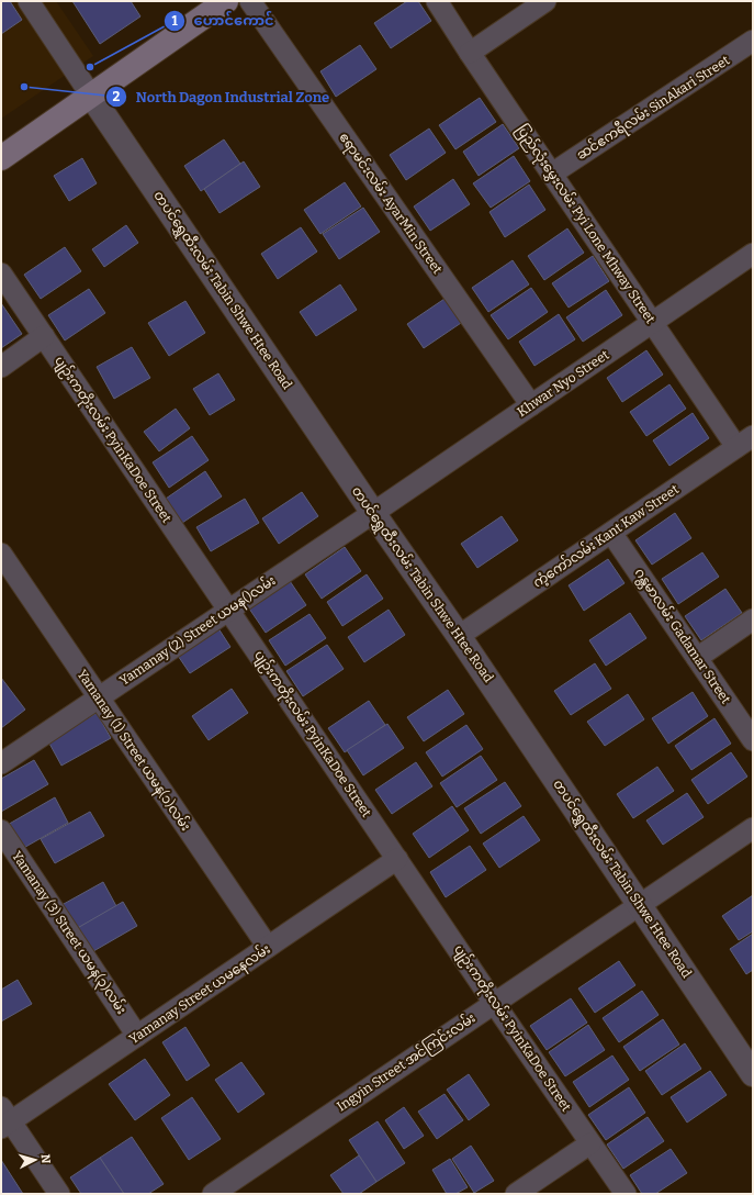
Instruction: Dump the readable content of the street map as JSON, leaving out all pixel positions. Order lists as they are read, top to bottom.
{
  "streets": {
    "street": [
      "ဆင်ဧကရီလမ်း SinAkari Street",
      "ဧရာမင်းလမ်း AyarMin Street",
      "ပြည်လုံးမွှေးလမ်း Pyi Lone Mhway Street",
      "တပင်ရွှေထီးလမ်း Tabin Shwe Htee Road",
      "Khwar Nyo Street",
      "ပျဉ်းကတိုးလမ်း PyinKaDoe Street",
      "ကံ့ကော်လမ်း Kant Kaw Street",
      "Yamanay (2) Street ယမန()လမ်း",
      "ဂန္တမာလမ်း Gadamar Street",
      "Yamanay (1) Street ယမန(၁)လမ်း",
      "Yamanay (3) Street ယမန(၃)လမ်း",
      "Yamanay Street ယမနေလမ်း",
      "Ingyin Street အင်ကြင်းလမ်း"
    ]
  },
  "crossings": [
    ["ဆင်ဧကရီလမ်း SinAkari Street", "ပြည်လုံးမွှေးလမ်း Pyi Lone Mhway Street"],
    ["ဧရာမင်းလမ်း AyarMin Street", "Khwar Nyo Street"],
    ["ပြည်လုံးမွှေးလမ်း Pyi Lone Mhway Street", "Khwar Nyo Street"],
    ["ပြည်လုံးမွှေးလမ်း Pyi Lone Mhway Street", "ကံ့ကော်လမ်း Kant Kaw Street"],
    ["တပင်ရွှေထီးလမ်း Tabin Shwe Htee Road", "Khwar Nyo Street"],
    ["တပင်ရွှေထီးလမ်း Tabin Shwe Htee Road", "ကံ့ကော်လမ်း Kant Kaw Street"],
    ["တပင်ရွှေထီးလမ်း Tabin Shwe Htee Road", "Yamanay (2) Street ယမန()လမ်း"],
    ["တပင်ရွှေထီးလမ်း Tabin Shwe Htee Road", "Ingyin Street အင်ကြင်းလမ်း"],
    ["Khwar Nyo Street", "Yamanay (2) Street ယမန()လမ်း"],
    ["ပျဉ်းကတိုးလမ်း PyinKaDoe Street", "Yamanay (2) Street ယမန()လမ်း"],
    ["ပျဉ်းကတိုးလမ်း PyinKaDoe Street", "Yamanay Street ယမနေလမ်း"],
    ["ပျဉ်းကတိုးလမ်း PyinKaDoe Street", "Ingyin Street အင်ကြင်းလမ်း"],
    ["ကံ့ကော်လမ်း Kant Kaw Street", "ဂန္တမာလမ်း Gadamar Street"],
    ["Yamanay (2) Street ယမန()လမ်း", "Yamanay (1) Street ယမန(၁)လမ်း"],
    ["Yamanay (1) Street ယမန(၁)လမ်း", "Yamanay Street ယမနေလမ်း"],
    ["Yamanay (3) Street ယမန(၃)လမ်း", "Yamanay Street ယမနေလမ်း"]
  ],
  "places": ["ဟောင်ကောင်", "North Dagon Industrial Zone"],
  "north": "right"
}
